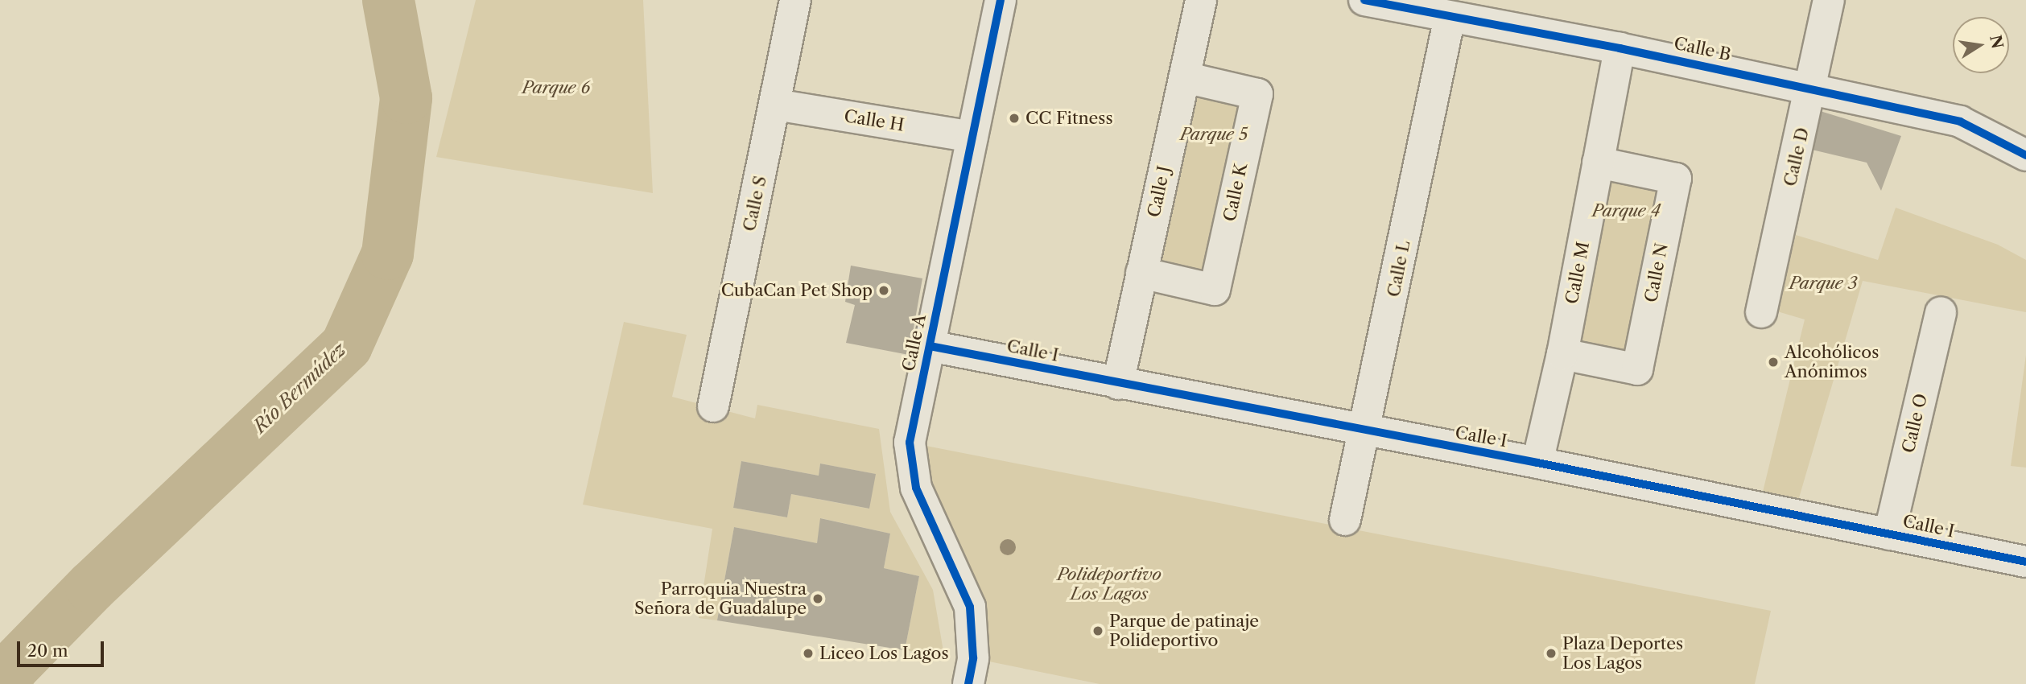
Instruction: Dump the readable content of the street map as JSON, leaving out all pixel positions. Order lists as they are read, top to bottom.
{
  "streets": {
    "street": [
      "Calle B",
      "Calle H",
      "Calle D",
      "Calle J",
      "Calle K",
      "Calle S",
      "Calle L",
      "Calle M",
      "Calle N",
      "Calle A",
      "Calle I",
      "Calle O"
    ]
  },
  "crossings": [
    ["Calle B", "Calle D"],
    ["Calle B", "Calle L"],
    ["Calle B", "Calle M"],
    ["Calle H", "Calle S"],
    ["Calle H", "Calle A"],
    ["Calle J", "Calle K"],
    ["Calle J", "Calle I"],
    ["Calle L", "Calle I"],
    ["Calle M", "Calle N"],
    ["Calle M", "Calle I"],
    ["Calle A", "Calle I"],
    ["Calle I", "Calle O"]
  ],
  "water": ["Río Bermúdez"],
  "parks": [
    "Parque 6",
    "Parque 5",
    "Parque 4",
    "Parque 3",
    "Polideportivo Los Lagos"
  ],
  "places": [
    "CC Fitness",
    "CubaCan Pet Shop",
    "Alcohólicos Anónimos",
    "Parroquia Nuestra Señora de Guadalupe",
    "Parque de patinaje Polideportivo",
    "Liceo Los Lagos",
    "Plaza Deportes Los Lagos"
  ],
  "scale_bar": "20 m",
  "north": "right"
}
